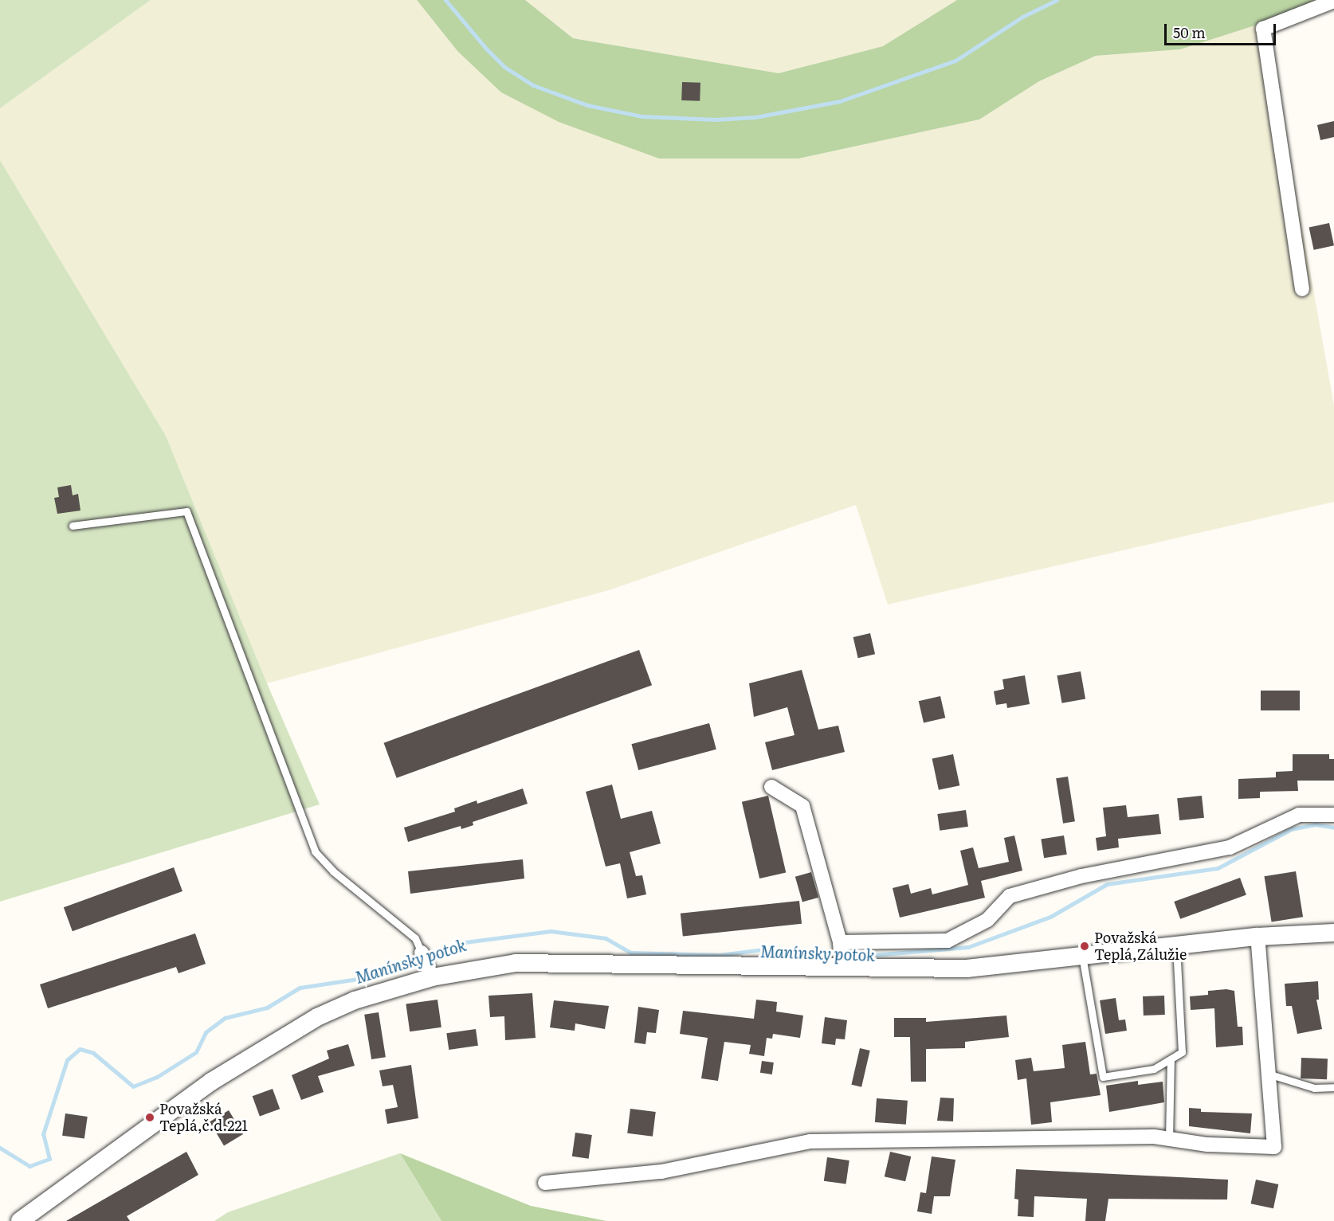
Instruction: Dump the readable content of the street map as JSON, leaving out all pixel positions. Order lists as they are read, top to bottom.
{
  "water": ["Manínsky potok"],
  "places": ["Považská Teplá,Zálužie", "Považská Teplá,č.d.221"],
  "scale_bar": "50 m"
}
